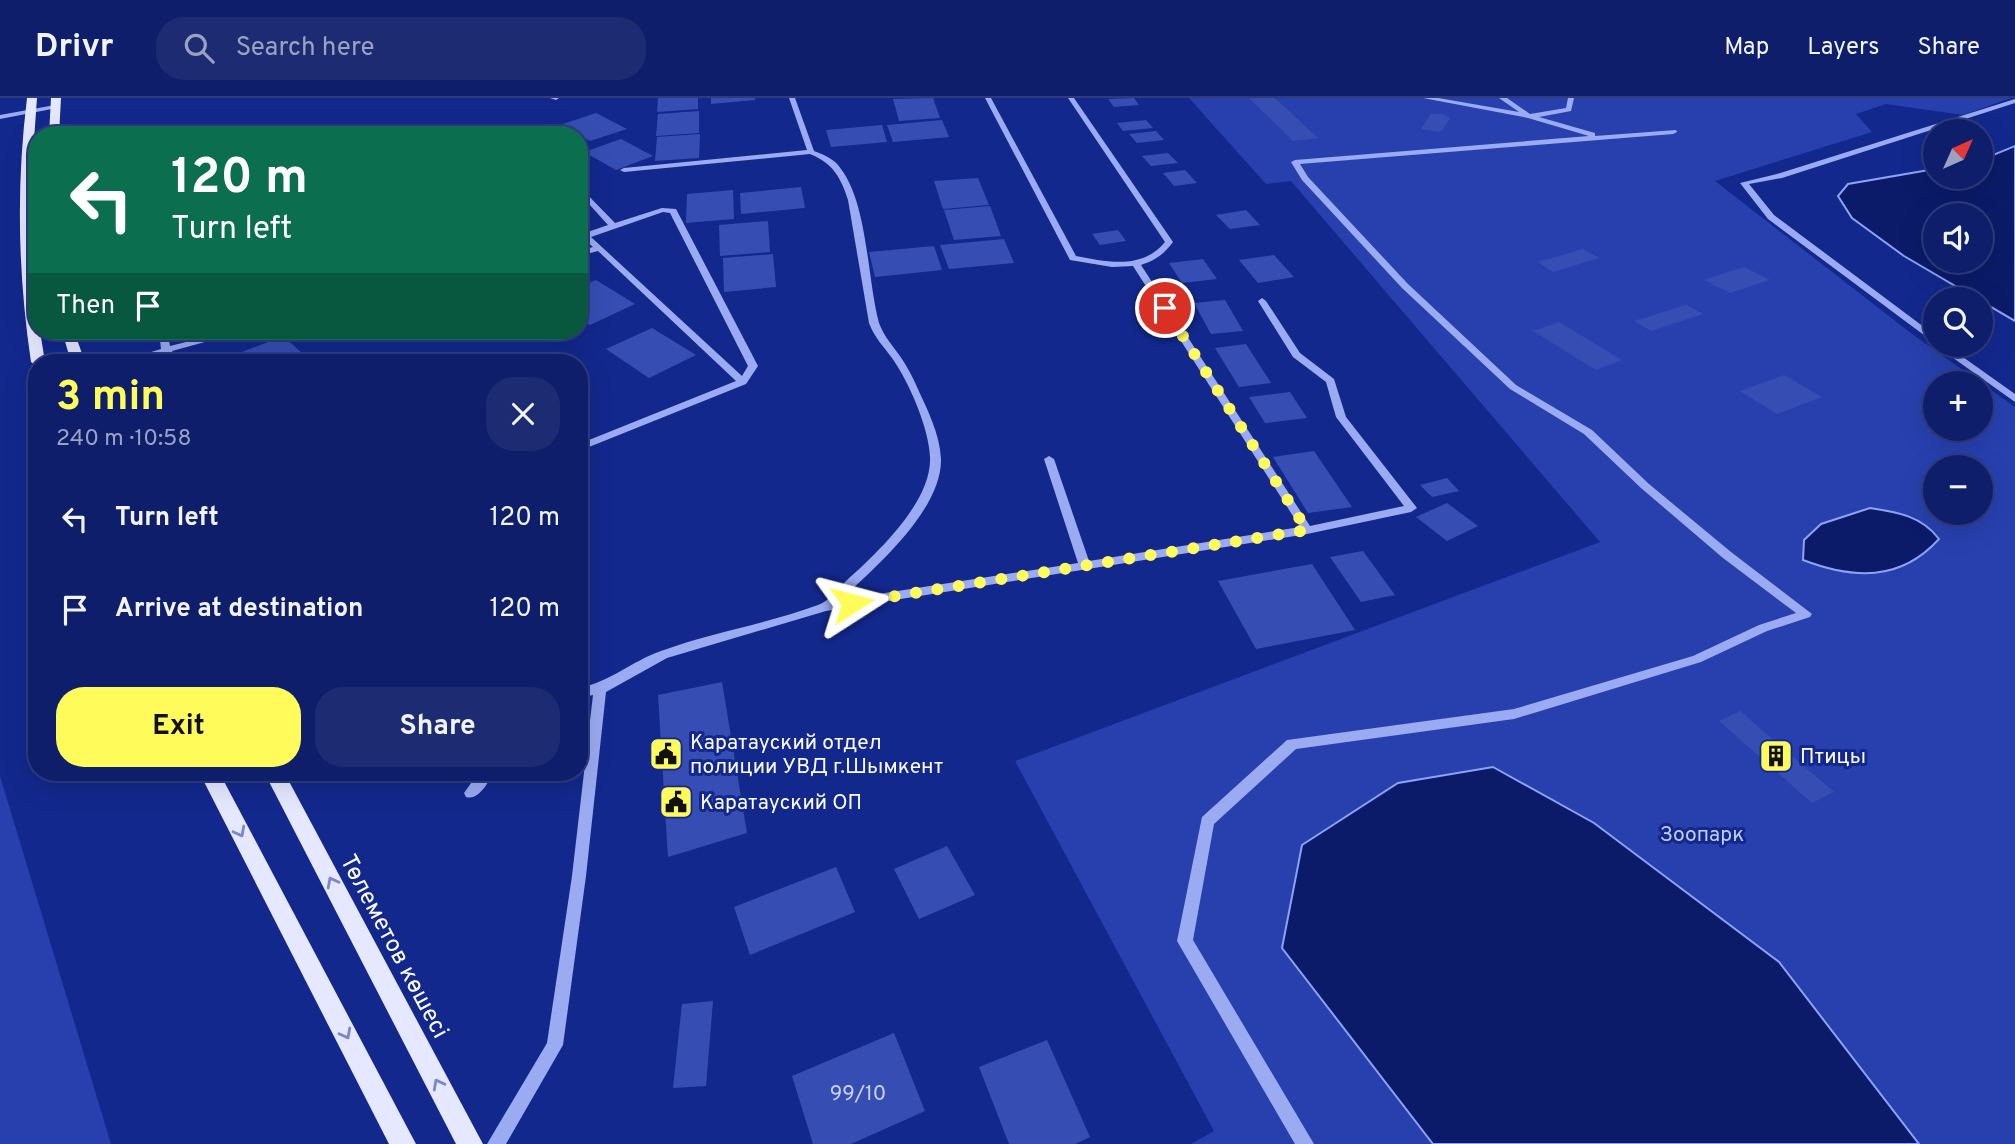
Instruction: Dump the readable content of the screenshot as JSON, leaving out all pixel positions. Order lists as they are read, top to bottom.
{
  "streets": {
    "main road": ["Төлеметов көшесі"]
  },
  "parks": ["Зоопарк"],
  "places": {
    "public building": ["Каратауский отдел полиции УВД г.Шымкент", "Каратауский ОП"],
    "building": ["Птицы"]
  },
  "house_numbers": ["99/10"],
  "north": "top right",
  "page": {
    "header": "Drivr",
    "search": "Search here",
    "nav": ["Map", "Layers", "Share"],
    "map_buttons": ["+", "−"],
    "turn": ["120 m", "Turn left"],
    "then": "Then",
    "heading": ["3 min", "240 m · 10:58"],
    "list": [
      {
        "name": "Turn left",
        "value": "120 m"
      },
      {
        "name": "Arrive at destination",
        "value": "120 m"
      }
    ],
    "buttons": ["Exit", "Share"]
  }
}
